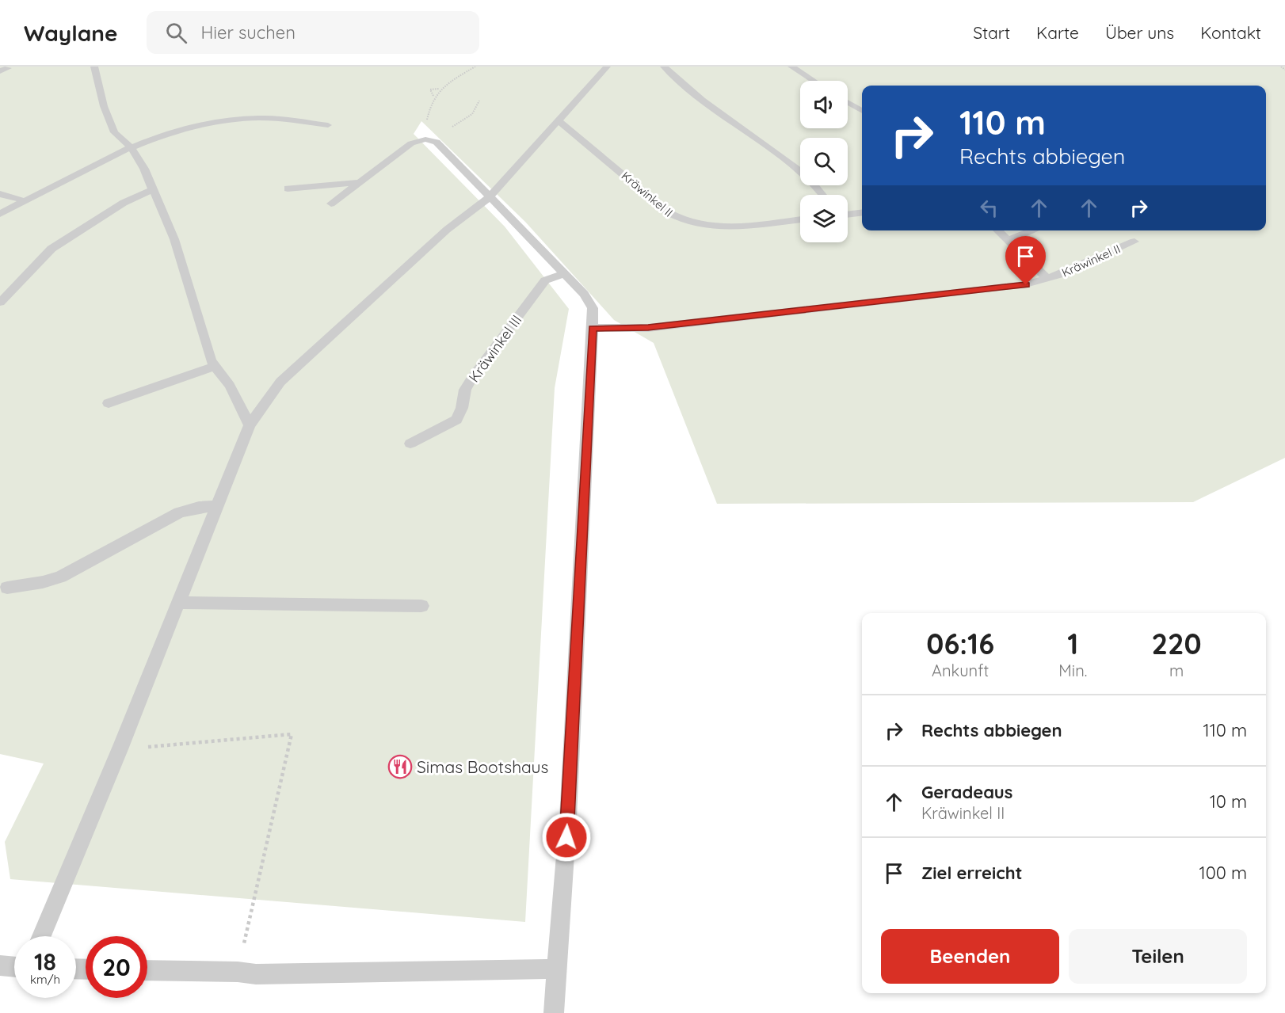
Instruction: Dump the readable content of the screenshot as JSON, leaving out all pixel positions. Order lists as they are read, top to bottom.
{
  "streets": {
    "lane": ["Kräwinkel II", "Kräwinkel III"]
  },
  "places": {
    "restaurant": ["Simas Bootshaus"]
  },
  "page": {
    "header": "Waylane",
    "search": "Hier suchen",
    "nav": [
      "Start",
      "Karte",
      "Über uns",
      "Kontakt"
    ],
    "turn": ["110 m", "Rechts abbiegen"],
    "eta": [
      "06:16",
      "Ankunft",
      "1",
      "Min.",
      "220",
      "m"
    ],
    "list": [
      {
        "name": "Rechts abbiegen",
        "value": "110 m"
      },
      {
        "name": "Geradeaus",
        "note": "Kräwinkel II",
        "value": "10 m"
      },
      {
        "name": "Ziel erreicht",
        "value": "100 m"
      }
    ],
    "buttons": ["Beenden", "Teilen"],
    "speed": "18 km/h",
    "limit": "20"
  }
}
